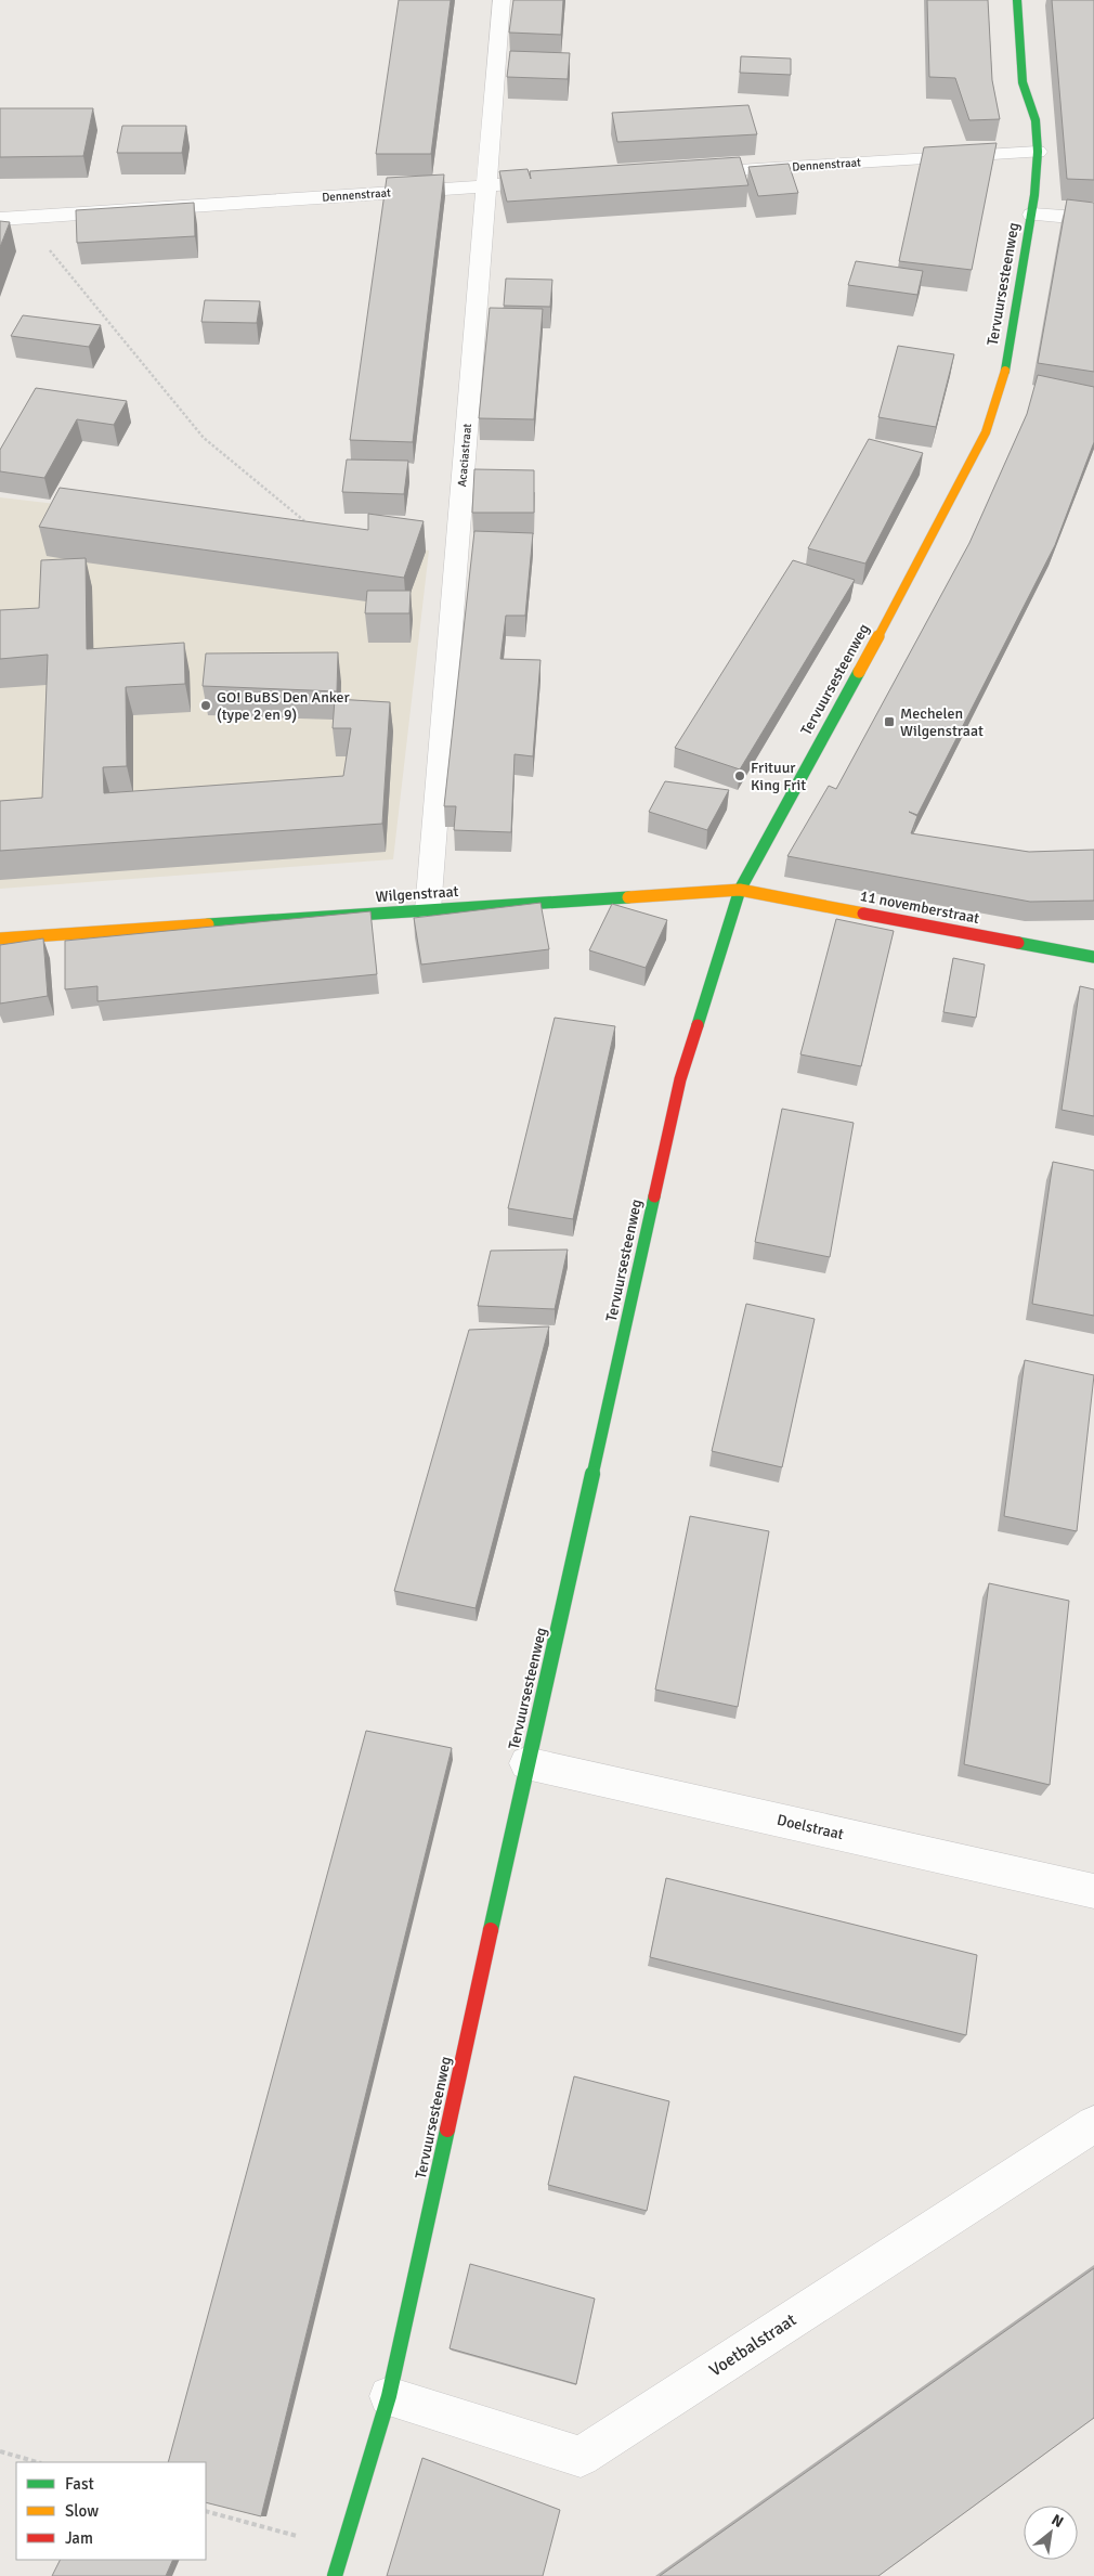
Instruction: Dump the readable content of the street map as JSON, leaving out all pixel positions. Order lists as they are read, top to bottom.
{
  "streets": {
    "street": [
      "Dennenstraat",
      "Tervuursesteenweg",
      "Acaciastraat",
      "Wilgenstraat",
      "11 novemberstraat",
      "Doelstraat",
      "Voetbalstraat"
    ]
  },
  "crossings": [
    ["Dennenstraat", "Tervuursesteenweg"],
    ["Dennenstraat", "Acaciastraat"],
    ["Tervuursesteenweg", "Wilgenstraat"],
    ["Tervuursesteenweg", "11 novemberstraat"],
    ["Tervuursesteenweg", "Doelstraat"],
    ["Tervuursesteenweg", "Voetbalstraat"],
    ["Acaciastraat", "Wilgenstraat"],
    ["Wilgenstraat", "11 novemberstraat"]
  ],
  "places": {
    "other": ["GO! BuBS Den Anker (type 2 en 9)", "Frituur King Frit"],
    "transit": ["Mechelen Wilgenstraat"]
  },
  "legend": ["Fast", "Slow", "Jam"],
  "north": "top right"
}
